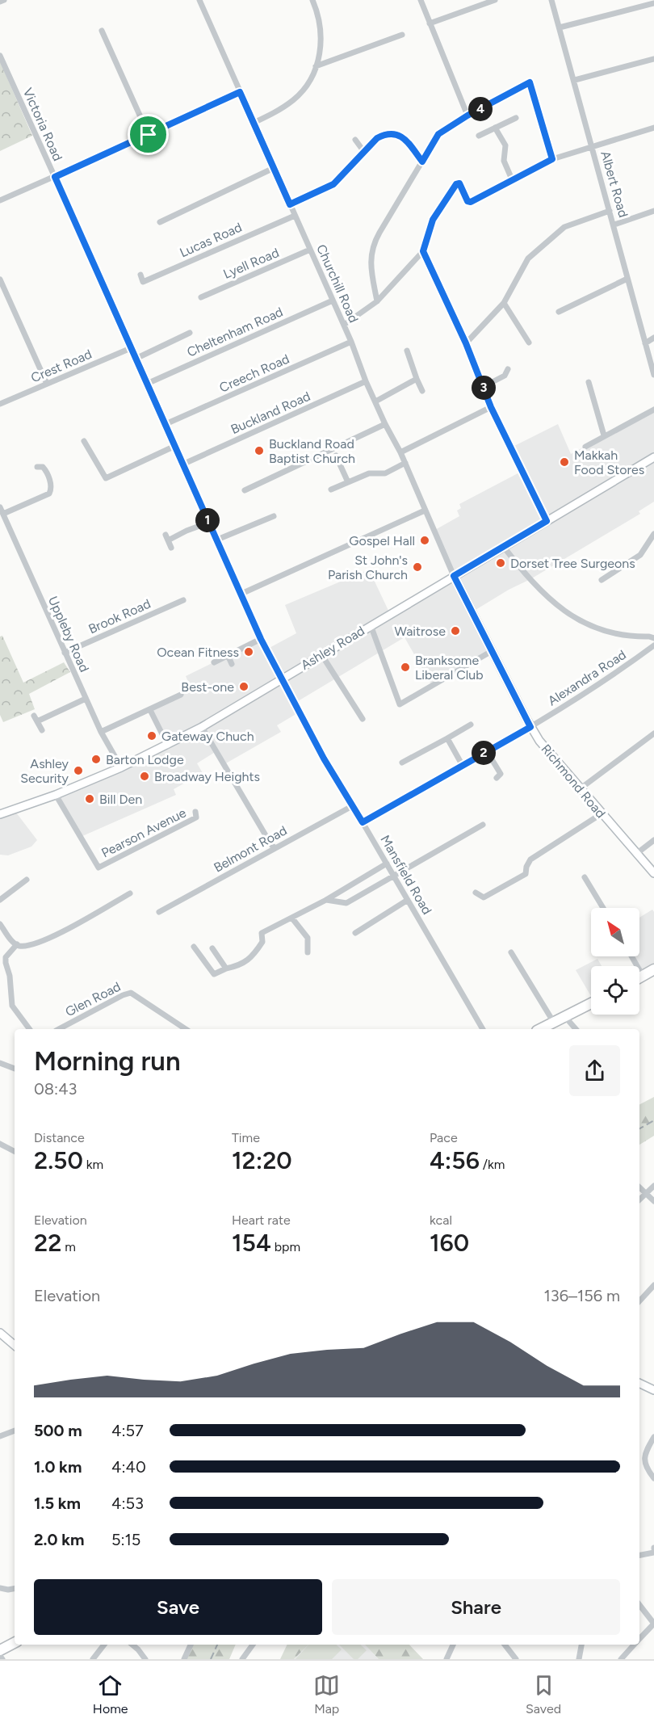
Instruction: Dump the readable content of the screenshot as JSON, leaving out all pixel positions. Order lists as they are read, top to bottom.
{
  "streets": {
    "main road": ["Ashley Road", "Richmond Road"],
    "street": [
      "Victoria Road",
      "Albert Road",
      "Lucas Road",
      "Lyell Road",
      "Churchill Road",
      "Cheltenham Road",
      "Crest Road",
      "Creech Road",
      "Buckland Road",
      "Brook Road",
      "Uppleby Road",
      "Alexandra Road",
      "Pearson Avenue",
      "Belmont Road",
      "Mansfield Road",
      "Glen Road"
    ]
  },
  "crossings": [
    ["Victoria Road", "Cheltenham Road"],
    ["Victoria Road", "Crest Road"],
    ["Victoria Road", "Creech Road"],
    ["Victoria Road", "Buckland Road"],
    ["Victoria Road", "Ashley Road"],
    ["Victoria Road", "Mansfield Road"],
    ["Lucas Road", "Churchill Road"],
    ["Lyell Road", "Churchill Road"],
    ["Churchill Road", "Cheltenham Road"],
    ["Churchill Road", "Creech Road"],
    ["Churchill Road", "Buckland Road"],
    ["Churchill Road", "Ashley Road"],
    ["Churchill Road", "Richmond Road"],
    ["Brook Road", "Uppleby Road"],
    ["Uppleby Road", "Ashley Road"],
    ["Ashley Road", "Richmond Road"],
    ["Ashley Road", "Pearson Avenue"],
    ["Ashley Road", "Mansfield Road"],
    ["Alexandra Road", "Richmond Road"],
    ["Alexandra Road", "Mansfield Road"],
    ["Belmont Road", "Mansfield Road"]
  ],
  "places": [
    "Buckland Road Baptist Church",
    "Makkah Food Stores",
    "Gospel Hall",
    "Dorset Tree Surgeons",
    "St John's Parish Church",
    "Waitrose",
    "Ocean Fitness",
    "Branksome Liberal Club",
    "Best-one",
    "Gateway Chuch",
    "Barton Lodge",
    "Ashley Security",
    "Broadway Heights",
    "Bill Den"
  ],
  "north": "top left",
  "page": {
    "pins": [
      "4",
      "3",
      "1",
      "2"
    ],
    "heading": ["Morning run", "08:43"],
    "stats": [
      ["Distance", "2.50 km"],
      ["Time", "12:20"],
      ["Pace", "4:56 /km"],
      ["Elevation", "22 m"],
      ["Heart rate", "154 bpm"],
      ["kcal", "160"]
    ],
    "chart": ["Elevation", "136–156 m"],
    "list": [
      {
        "name": "500 m",
        "note": "4:57"
      },
      {
        "name": "1.0 km",
        "note": "4:40"
      },
      {
        "name": "1.5 km",
        "note": "4:53"
      },
      {
        "name": "2.0 km",
        "note": "5:15"
      }
    ],
    "buttons": ["Save", "Share"],
    "tabs": ["Home", "Map", "Saved"]
  }
}
